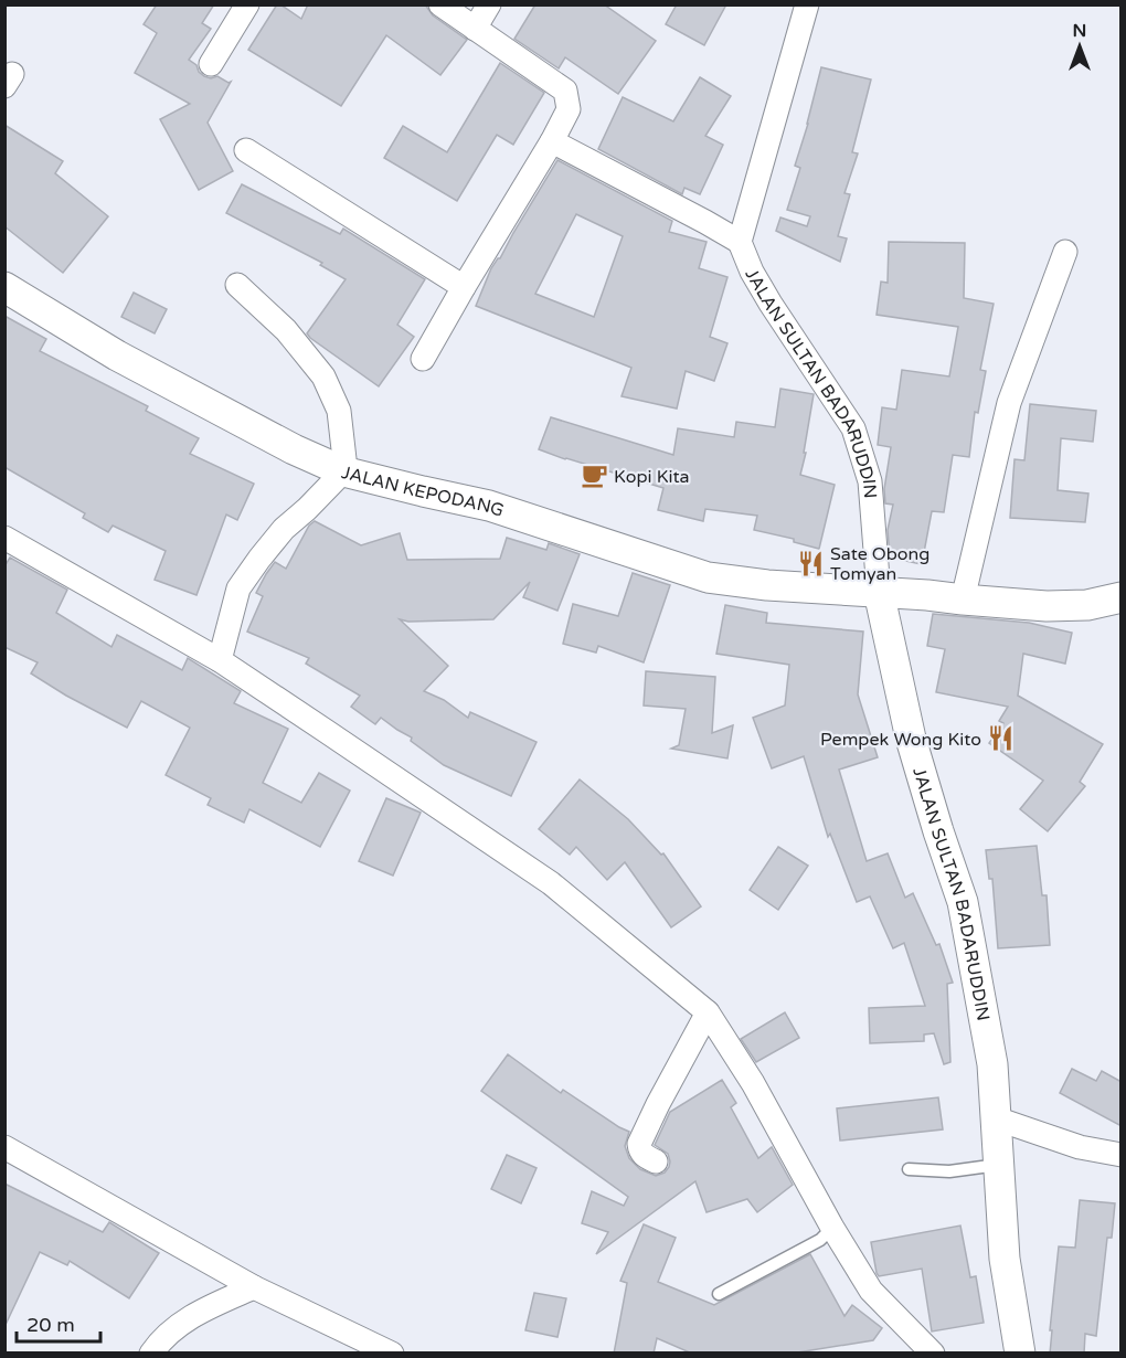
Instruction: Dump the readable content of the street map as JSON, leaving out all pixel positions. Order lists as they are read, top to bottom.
{
  "streets": {
    "street": ["JALAN SULTAN BADARUDDIN", "JALAN KEPODANG"]
  },
  "crossings": [
    ["JALAN SULTAN BADARUDDIN", "JALAN KEPODANG"]
  ],
  "places": {
    "cafe": ["Kopi Kita"],
    "restaurant": ["Sate Obong Tomyan", "Pempek Wong Kito"]
  },
  "scale_bar": "20 m",
  "north": "top"
}
